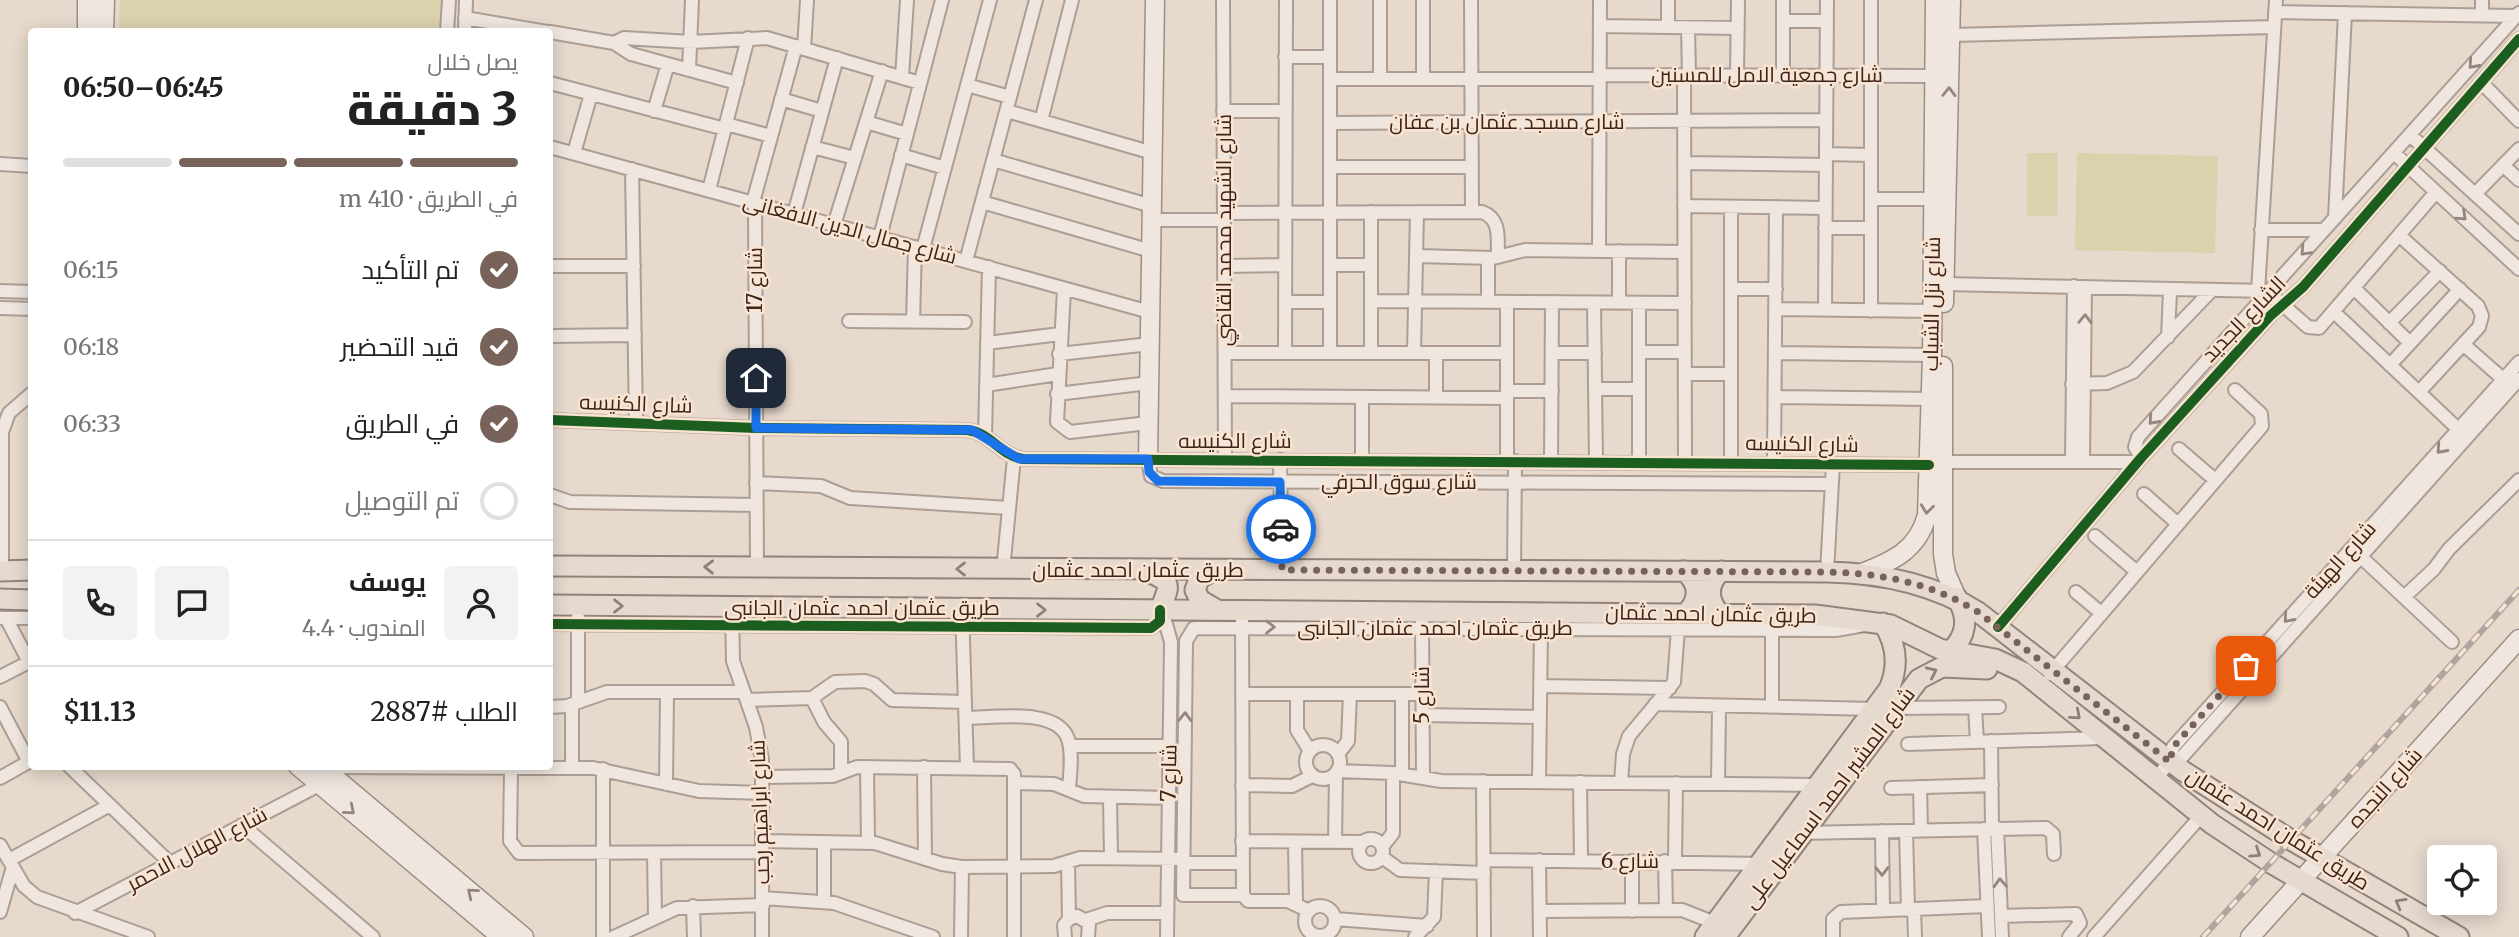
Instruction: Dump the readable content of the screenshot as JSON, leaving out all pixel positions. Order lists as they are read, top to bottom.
{
  "streets": {
    "main road": ["طريق عثمان احمد عثمان", "شارع المشير احمد اسماعيل على"],
    "street": [
      "شارع جمعية الامل للمسنين",
      "شارع مسجد عثمان بن عفان",
      "شارع جمال الدين الافغانى",
      "شارع الشهيد محمد القاضي",
      "شارع 17",
      "شارع نزل الشباب",
      "الشارع الجديد",
      "شارع الكنيسه",
      "شارع سوق الحرفي",
      "شارع الهيئة",
      "طريق عثمان احمد عثمان الجانبى",
      "شارع 5",
      "شارع 7",
      "شارع النجده",
      "شارع ابراهيم رجب",
      "شارع الهلال الاحمر",
      "شارع 6"
    ]
  },
  "crossings": [
    ["شارع جمعية الامل للمسنين", "شارع نزل الشباب"],
    ["شارع جمال الدين الافغانى", "شارع 17"],
    ["شارع الشهيد محمد القاضي", "شارع الكنيسه"],
    ["شارع 17", "شارع الكنيسه"],
    ["شارع 17", "طريق عثمان احمد عثمان"],
    ["شارع نزل الشباب", "شارع الكنيسه"],
    ["شارع نزل الشباب", "طريق عثمان احمد عثمان"],
    ["الشارع الجديد", "شارع الكنيسه"],
    ["الشارع الجديد", "طريق عثمان احمد عثمان"],
    ["شارع الكنيسه", "شارع سوق الحرفي"],
    ["شارع الهيئة", "طريق عثمان احمد عثمان"],
    ["طريق عثمان احمد عثمان", "طريق عثمان احمد عثمان الجانبى"],
    ["طريق عثمان احمد عثمان", "شارع 5"],
    ["طريق عثمان احمد عثمان", "شارع 7"],
    ["طريق عثمان احمد عثمان", "شارع النجده"],
    ["طريق عثمان احمد عثمان", "شارع المشير احمد اسماعيل على"],
    ["طريق عثمان احمد عثمان", "شارع ابراهيم رجب"],
    ["طريق عثمان احمد عثمان الجانبى", "شارع 5"],
    ["طريق عثمان احمد عثمان الجانبى", "شارع المشير احمد اسماعيل على"],
    ["شارع المشير احمد اسماعيل على", "شارع 6"]
  ],
  "page": {
    "heading": ["3 دقيقة", "يصل خلال", "06:45–06:50"],
    "panel": [
      "يوسف",
      "المندوب · 4.4",
      "الطلب #2887",
      "$11.13"
    ],
    "bar": "في الطريق · 410 m",
    "list": [
      ["تم التأكيد", "06:15"],
      ["قيد التحضير", "06:18"],
      ["في الطريق", "06:33"],
      "تم التوصيل"
    ]
  }
}
